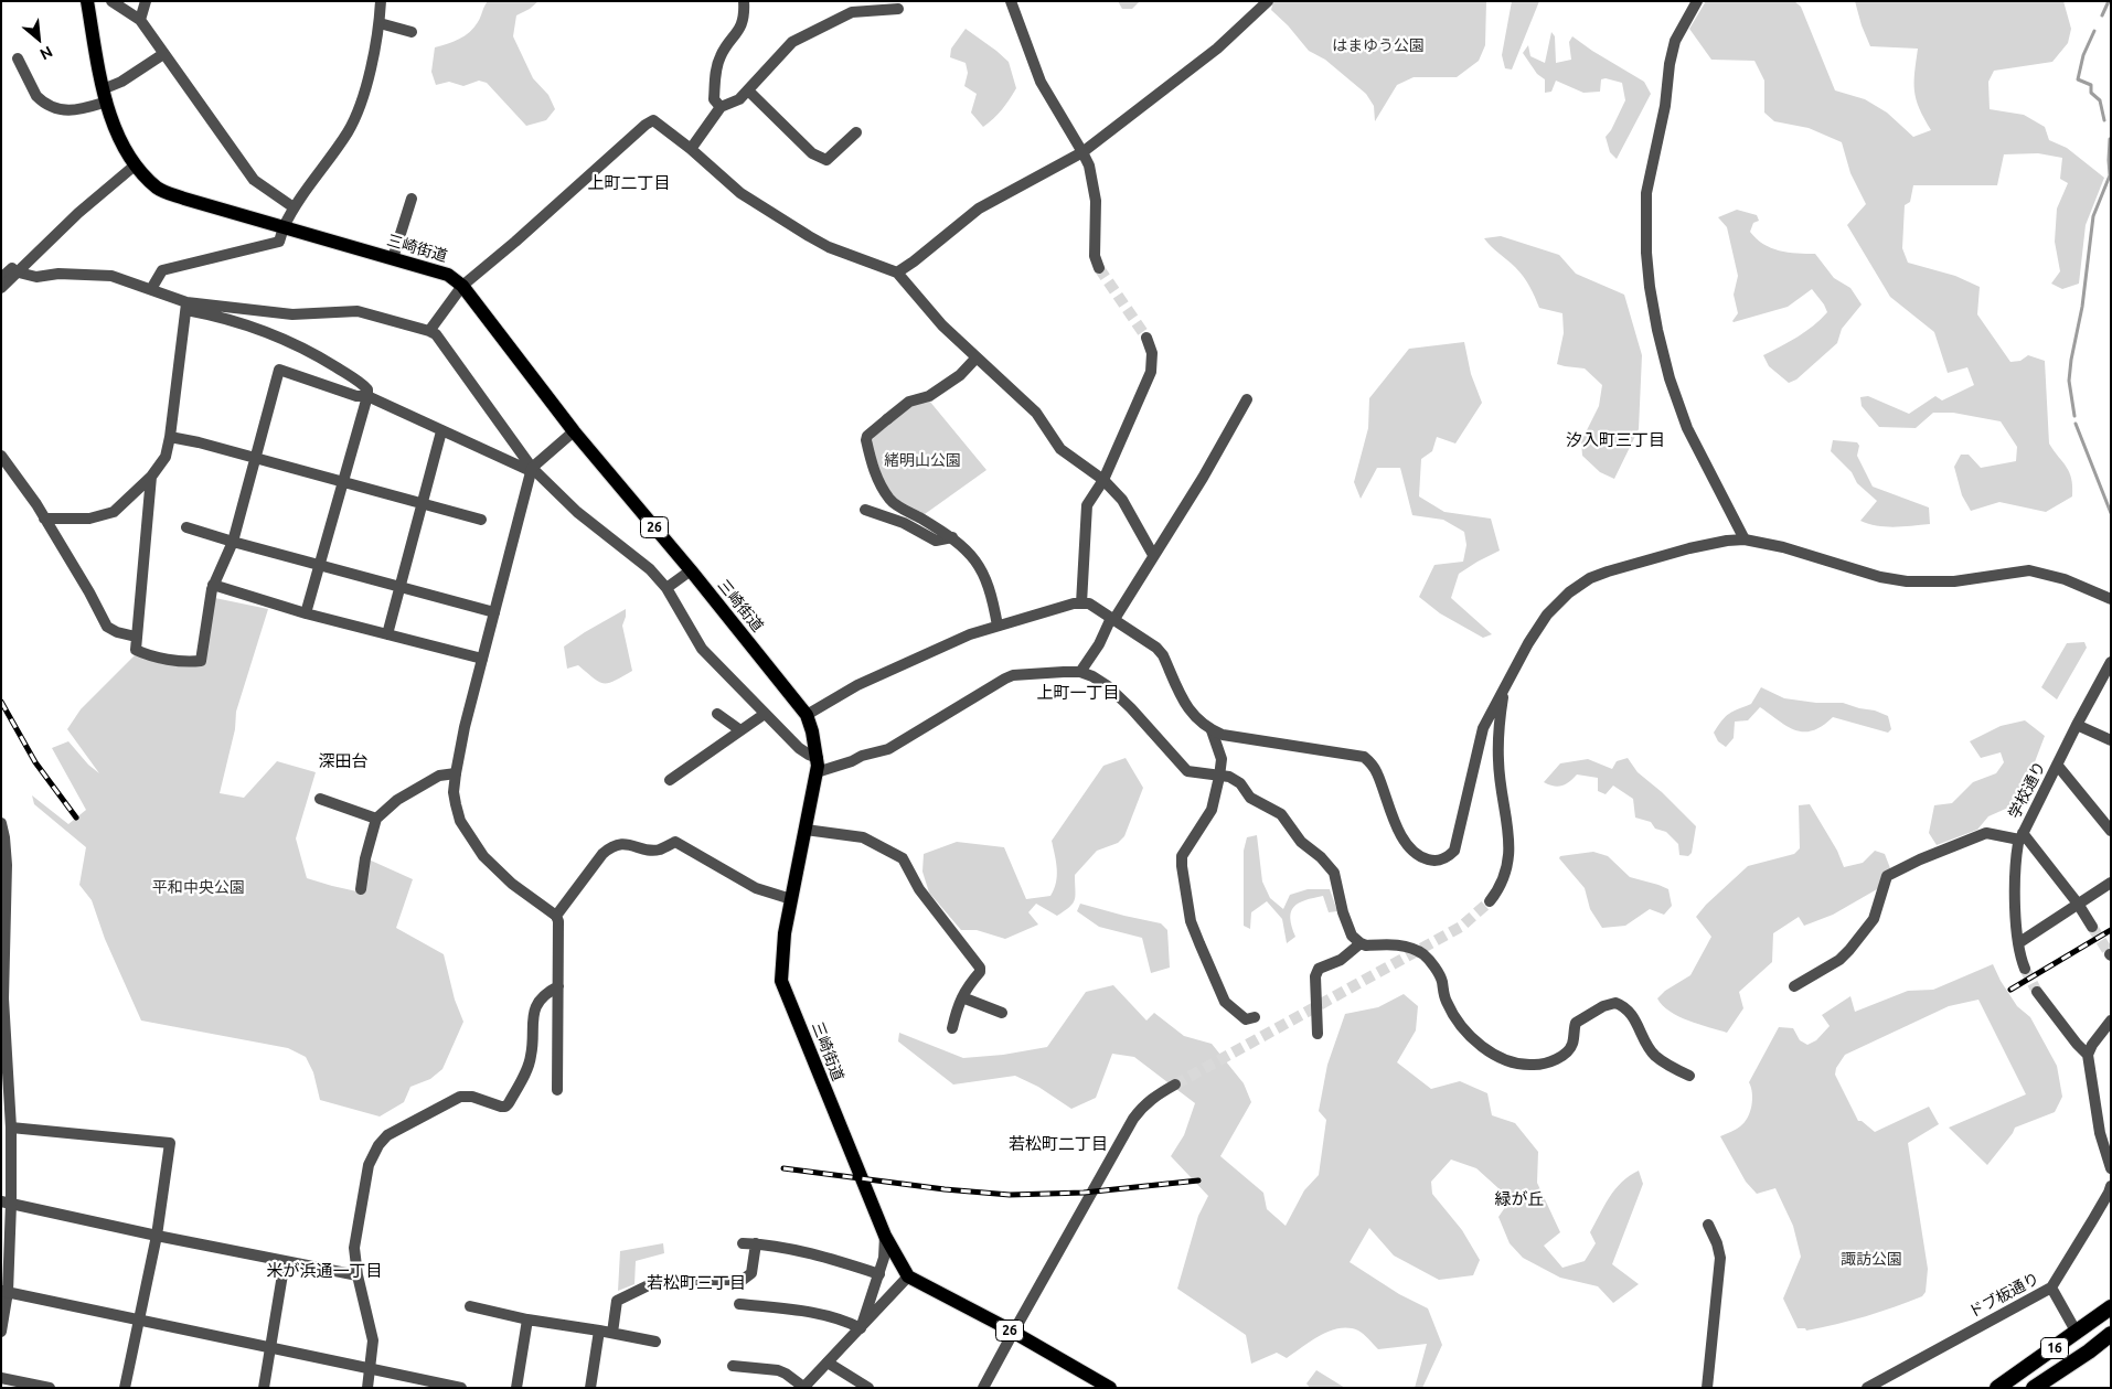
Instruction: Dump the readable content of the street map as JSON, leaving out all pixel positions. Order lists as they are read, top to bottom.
{
  "streets": {
    "highway": ["16"],
    "main road": ["三崎街道", "26"],
    "street": ["学校通り", "ドブ板通り"]
  },
  "crossings": [
    ["三崎街道", "26"]
  ],
  "districts": [
    "上町二丁目",
    "汐入町三丁目",
    "上町一丁目",
    "深田台",
    "若松町二丁目",
    "緑が丘",
    "米が浜通一丁目",
    "若松町三丁目"
  ],
  "parks": [
    "はまゆう公園",
    "緒明山公園",
    "平和中央公園",
    "諏訪公園"
  ],
  "north": "bottom right"
}
